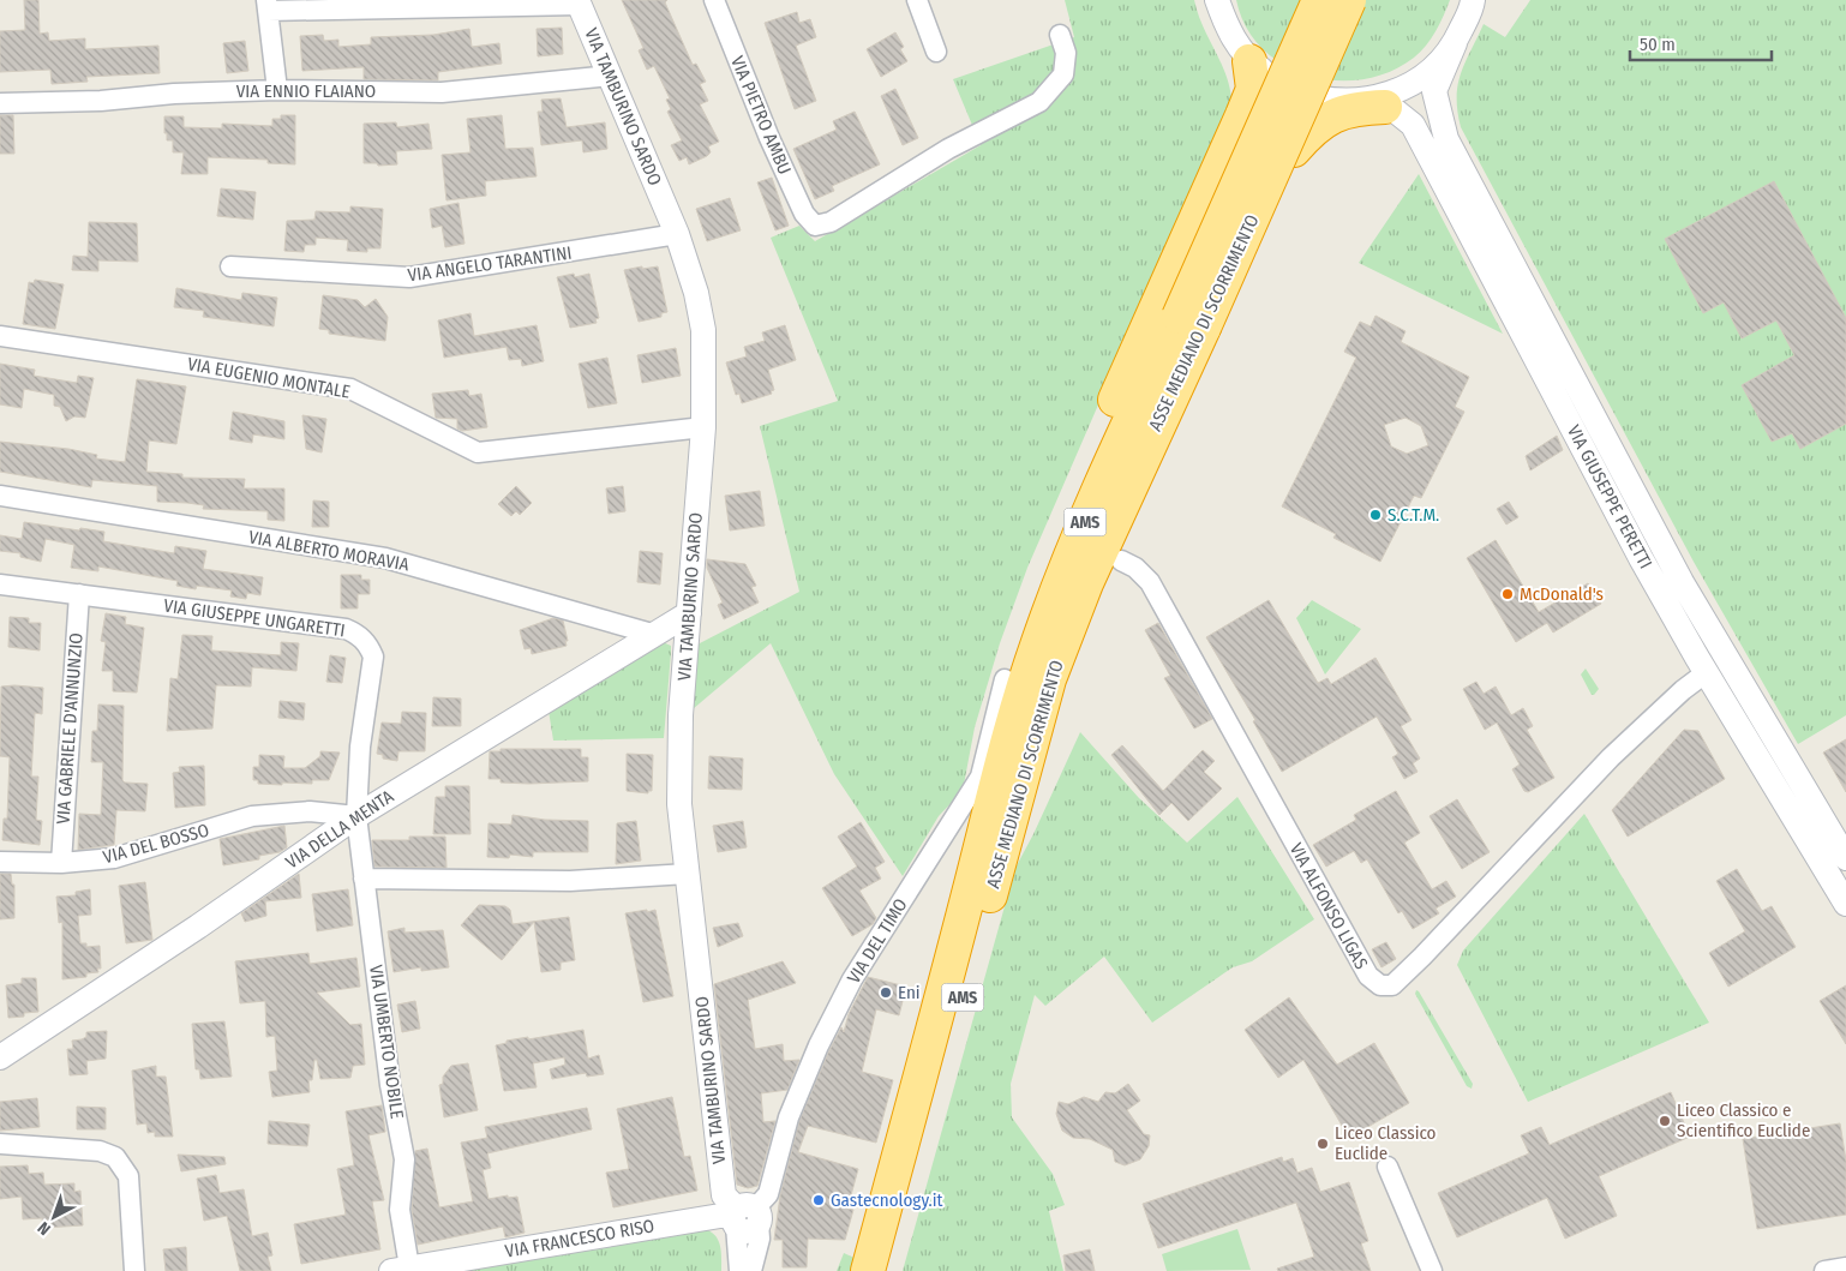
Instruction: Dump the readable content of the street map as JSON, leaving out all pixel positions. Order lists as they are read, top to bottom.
{
  "streets": {
    "highway": ["ASSE MEDIANO DI SCORRIMENTO", "AMS"],
    "street": [
      "VIA ENNIO FLAIANO",
      "VIA TAMBURINO SARDO",
      "VIA PIETRO AMBU",
      "VIA ANGELO TARANTINI",
      "VIA EUGENIO MONTALE",
      "VIA GIUSEPPE PERETTI",
      "VIA ALBERTO MORAVIA",
      "VIA GIUSEPPE UNGARETTI",
      "VIA GABRIELE D'ANNUNZIO",
      "VIA DELLA MENTA",
      "VIA DEL BOSSO",
      "VIA ALFONSO LIGAS",
      "VIA DEL TIMO",
      "VIA UMBERTO NOBILE",
      "VIA FRANCESCO RISO"
    ]
  },
  "crossings": [
    ["VIA ENNIO FLAIANO", "VIA TAMBURINO SARDO"],
    ["VIA TAMBURINO SARDO", "VIA ANGELO TARANTINI"],
    ["VIA TAMBURINO SARDO", "VIA EUGENIO MONTALE"],
    ["VIA TAMBURINO SARDO", "VIA DELLA MENTA"],
    ["VIA TAMBURINO SARDO", "VIA DEL TIMO"],
    ["VIA TAMBURINO SARDO", "VIA FRANCESCO RISO"],
    ["VIA GIUSEPPE PERETTI", "VIA ALFONSO LIGAS"],
    ["VIA ALBERTO MORAVIA", "VIA DELLA MENTA"],
    ["VIA GIUSEPPE UNGARETTI", "VIA GABRIELE D'ANNUNZIO"],
    ["VIA GIUSEPPE UNGARETTI", "VIA DELLA MENTA"],
    ["VIA GIUSEPPE UNGARETTI", "VIA DEL BOSSO"],
    ["VIA GIUSEPPE UNGARETTI", "VIA UMBERTO NOBILE"],
    ["VIA GABRIELE D'ANNUNZIO", "VIA DEL BOSSO"],
    ["VIA DELLA MENTA", "VIA DEL BOSSO"],
    ["VIA DELLA MENTA", "VIA UMBERTO NOBILE"],
    ["VIA DEL BOSSO", "VIA UMBERTO NOBILE"],
    ["VIA DEL TIMO", "VIA FRANCESCO RISO"],
    ["VIA UMBERTO NOBILE", "VIA FRANCESCO RISO"]
  ],
  "places": [
    "S.C.T.M.",
    "McDonald's",
    "Eni",
    "Liceo Classico e Scientifico Euclide",
    "Liceo Classico Euclide",
    "Gastecnology.it"
  ],
  "scale_bar": "50 m",
  "north": "bottom left"
}
